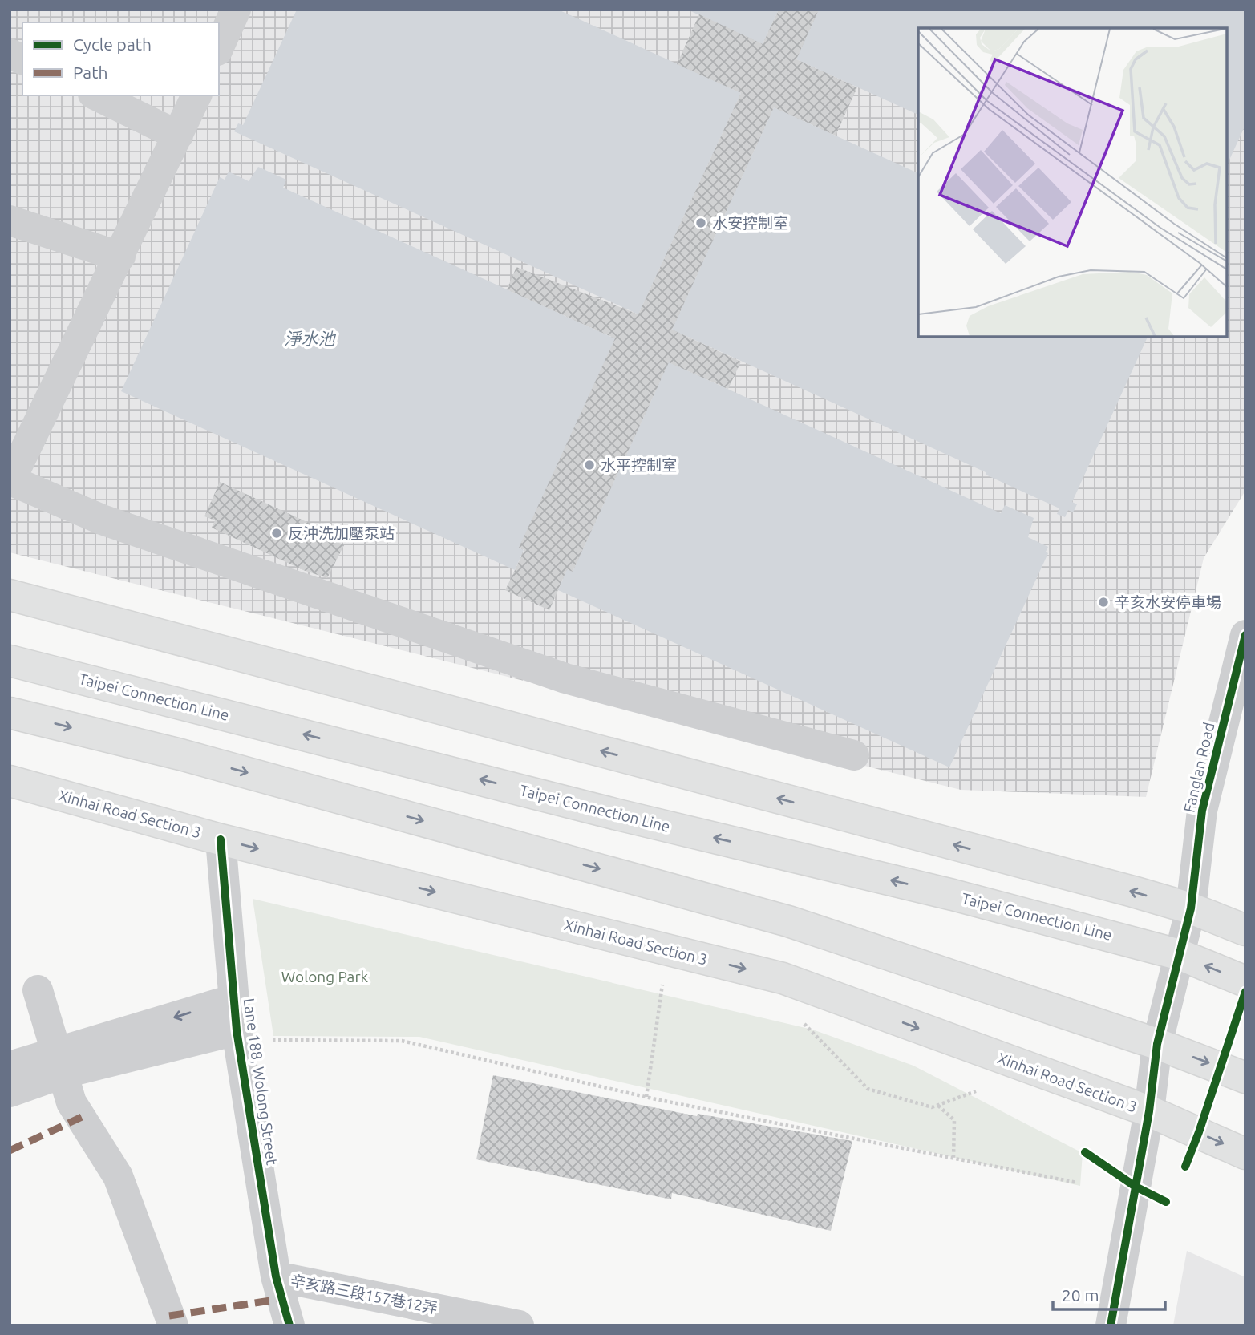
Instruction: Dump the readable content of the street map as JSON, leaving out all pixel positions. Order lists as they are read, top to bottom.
{
  "streets": {
    "main road": ["Taipei Connection Line", "Xinhai Road Section 3"],
    "street": ["Fanglan Road", "Lane 188, Wolong Street", "辛亥路三段157巷12弄"]
  },
  "crossings": [
    ["Taipei Connection Line", "Fanglan Road"],
    ["Fanglan Road", "Xinhai Road Section 3"],
    ["Xinhai Road Section 3", "Lane 188, Wolong Street"],
    ["Lane 188, Wolong Street", "辛亥路三段157巷12弄"]
  ],
  "water": ["淨水池"],
  "parks": ["Wolong Park"],
  "places": [
    "水安控制室",
    "水平控制室",
    "反沖洗加壓泵站",
    "辛亥水安停車場"
  ],
  "legend": ["Cycle path", "Path"],
  "scale_bar": "20 m"
}
